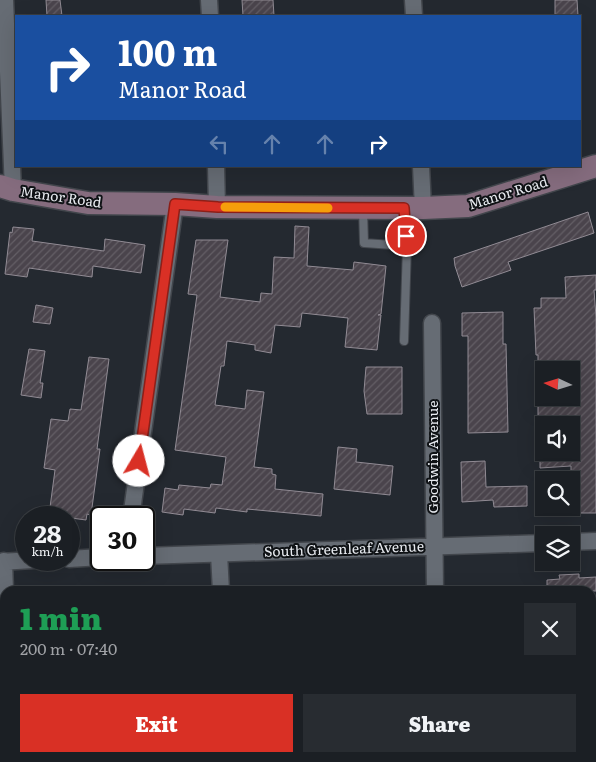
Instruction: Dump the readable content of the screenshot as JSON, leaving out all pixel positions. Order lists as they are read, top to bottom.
{
  "streets": {
    "street": ["Manor Road", "Goodwin Avenue", "South Greenleaf Avenue"]
  },
  "crossings": [
    ["Goodwin Avenue", "South Greenleaf Avenue"]
  ],
  "north": "left",
  "page": {
    "turn": ["100 m", "Manor Road"],
    "speed": "28 km/h",
    "limit": "30",
    "heading": ["1 min", "200 m · 07:40"],
    "buttons": ["Exit", "Share"]
  }
}
